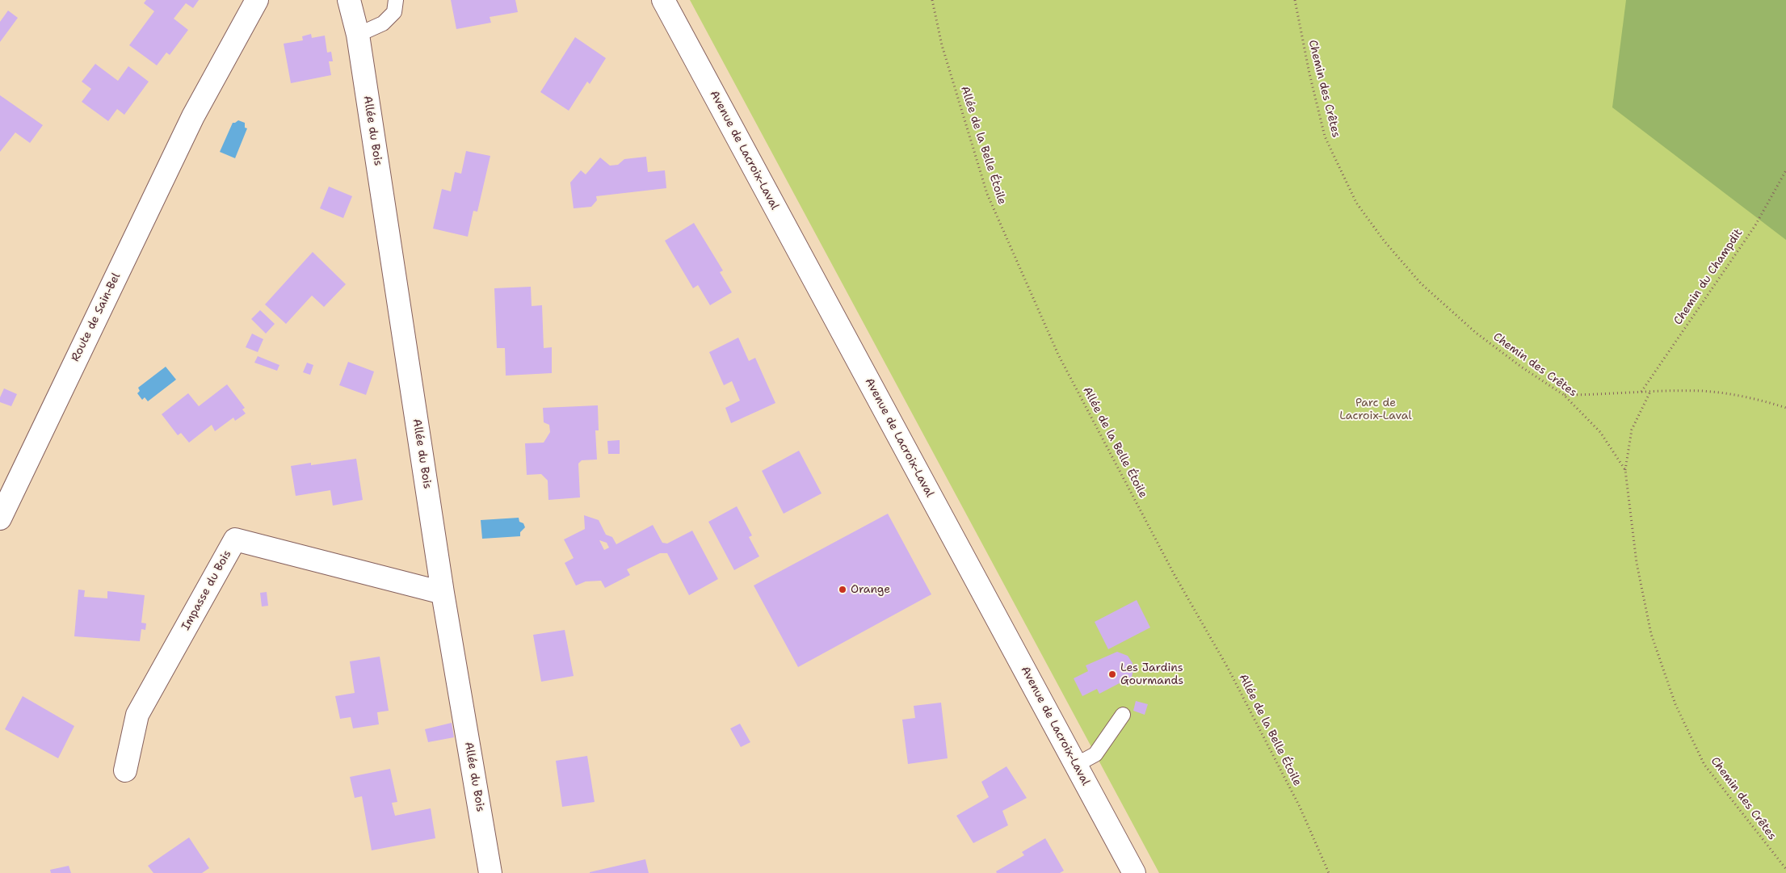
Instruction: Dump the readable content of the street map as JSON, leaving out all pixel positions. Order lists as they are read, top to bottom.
{
  "streets": {
    "street": [
      "Allée du Bois",
      "Avenue de Lacroix-Laval",
      "Route de Sain-Bel",
      "Impasse du Bois"
    ],
    "path": ["Chemin des Crêtes", "Allée de la Belle Étoile", "Chemin du Champdit"]
  },
  "crossings": [
    ["Allée du Bois", "Impasse du Bois"]
  ],
  "parks": ["Parc de Lacroix-Laval"],
  "places": ["Orange", "Les Jardins Gourmands"]
}
